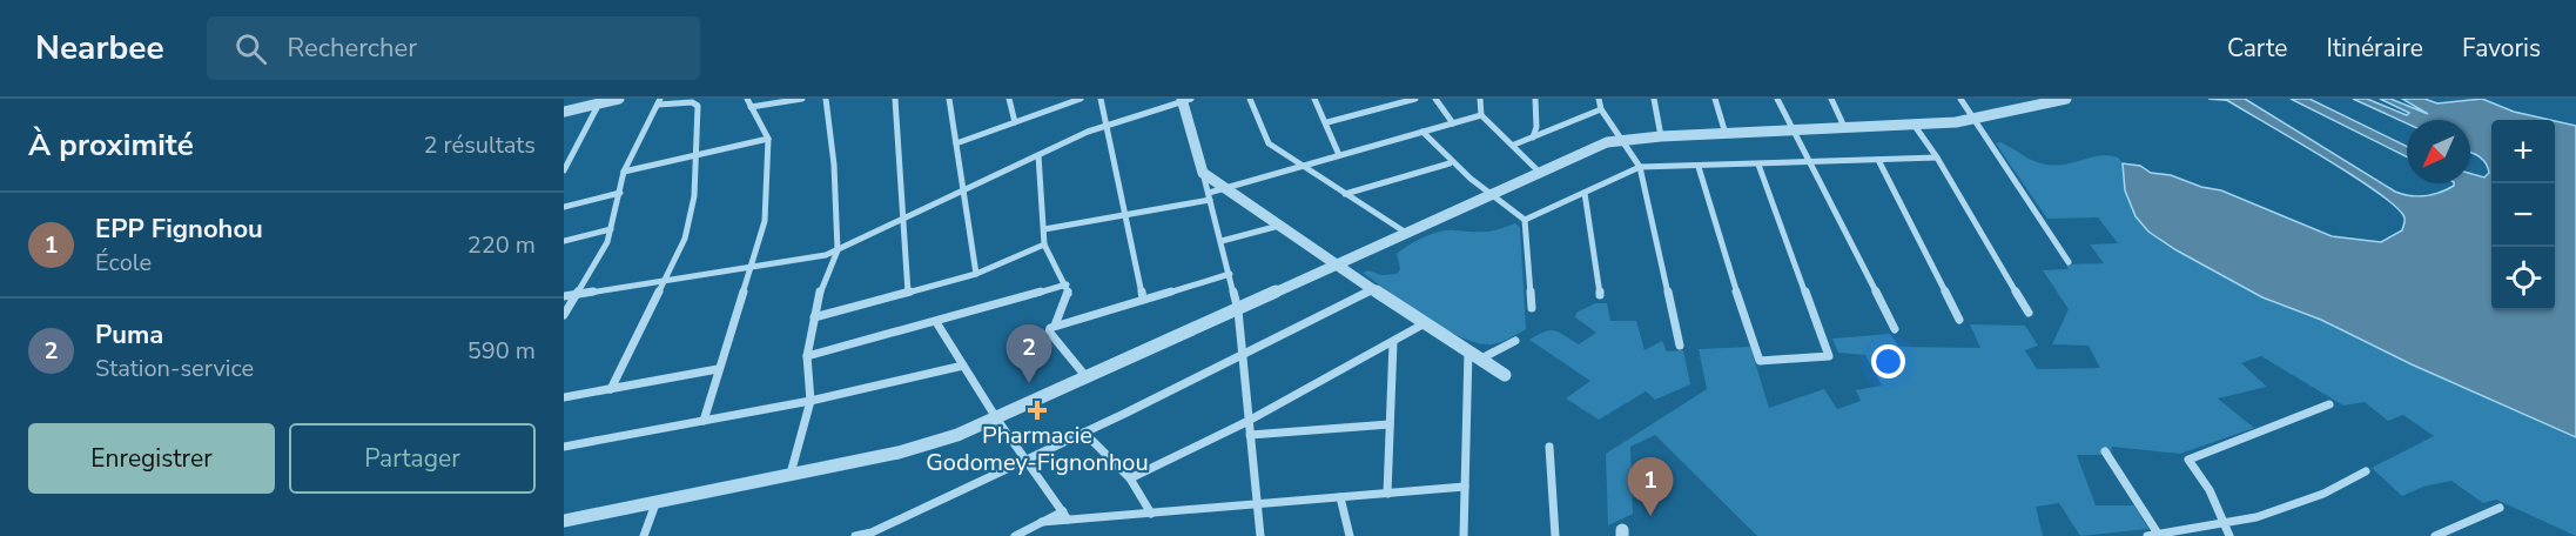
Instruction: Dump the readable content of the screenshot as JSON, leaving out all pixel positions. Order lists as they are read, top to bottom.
{
  "places": {
    "health": ["Pharmacie Godomey-Fignonhou"]
  },
  "north": "bottom left",
  "page": {
    "header": "Nearbee",
    "search": "Rechercher",
    "nav": ["Carte", "Itinéraire", "Favoris"],
    "heading": ["À proximité", "2 résultats"],
    "map_buttons": ["+", "−"],
    "list": [
      {
        "mark": "1",
        "name": "EPP Fignohou",
        "note": "École",
        "value": "220 m"
      },
      {
        "mark": "2",
        "name": "Puma",
        "note": "Station-service",
        "value": "590 m"
      }
    ],
    "pins": ["2", "1"],
    "buttons": ["Enregistrer", "Partager"]
  }
}
